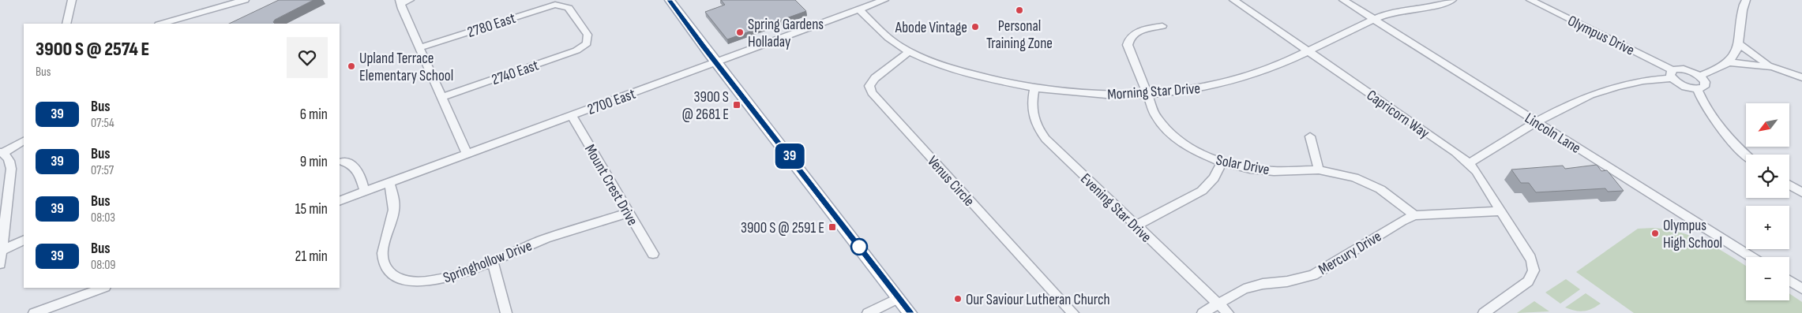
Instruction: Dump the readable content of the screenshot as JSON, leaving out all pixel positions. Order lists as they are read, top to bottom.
{
  "streets": {
    "street": [
      "2780 East",
      "Olympus Drive",
      "2740 East",
      "Morning Star Drive",
      "2700 East",
      "Capricorn Way",
      "Lincoln Lane",
      "Solar Drive",
      "Venus Circle",
      "Mount Crest Drive",
      "Evening Star Drive",
      "Mercury Drive",
      "Springhollow Drive"
    ]
  },
  "crossings": [
    ["2780 East", "2740 East"],
    ["Morning Star Drive", "2700 East"],
    ["Morning Star Drive", "Capricorn Way"],
    ["Morning Star Drive", "Lincoln Lane"],
    ["Morning Star Drive", "Solar Drive"],
    ["Morning Star Drive", "Venus Circle"],
    ["Morning Star Drive", "Evening Star Drive"],
    ["2700 East", "Mount Crest Drive"],
    ["2700 East", "Springhollow Drive"],
    ["Capricorn Way", "Mercury Drive"],
    ["Solar Drive", "Mercury Drive"],
    ["Mount Crest Drive", "Springhollow Drive"],
    ["Evening Star Drive", "Mercury Drive"]
  ],
  "places": {
    "other": [
      "Personal Training Zone",
      "Abode Vintage",
      "Spring Gardens Holladay",
      "Upland Terrace Elementary School",
      "Olympus High School",
      "Our Saviour Lutheran Church"
    ],
    "transit": ["3900 S @ 2681 E", "3900 S @ 2591 E"]
  },
  "lines": ["bus line 39"],
  "north": "bottom left",
  "page": {
    "on_map": "39",
    "heading": ["3900 S @ 2574 E", "Bus"],
    "list": [
      {
        "mark": "39",
        "name": "Bus",
        "note": "07:54",
        "value": "6 min"
      },
      {
        "mark": "39",
        "name": "Bus",
        "note": "07:57",
        "value": "9 min"
      },
      {
        "mark": "39",
        "name": "Bus",
        "note": "08:03",
        "value": "15 min"
      },
      {
        "mark": "39",
        "name": "Bus",
        "note": "08:09",
        "value": "21 min"
      }
    ],
    "map_buttons": ["+", "−"]
  }
}
